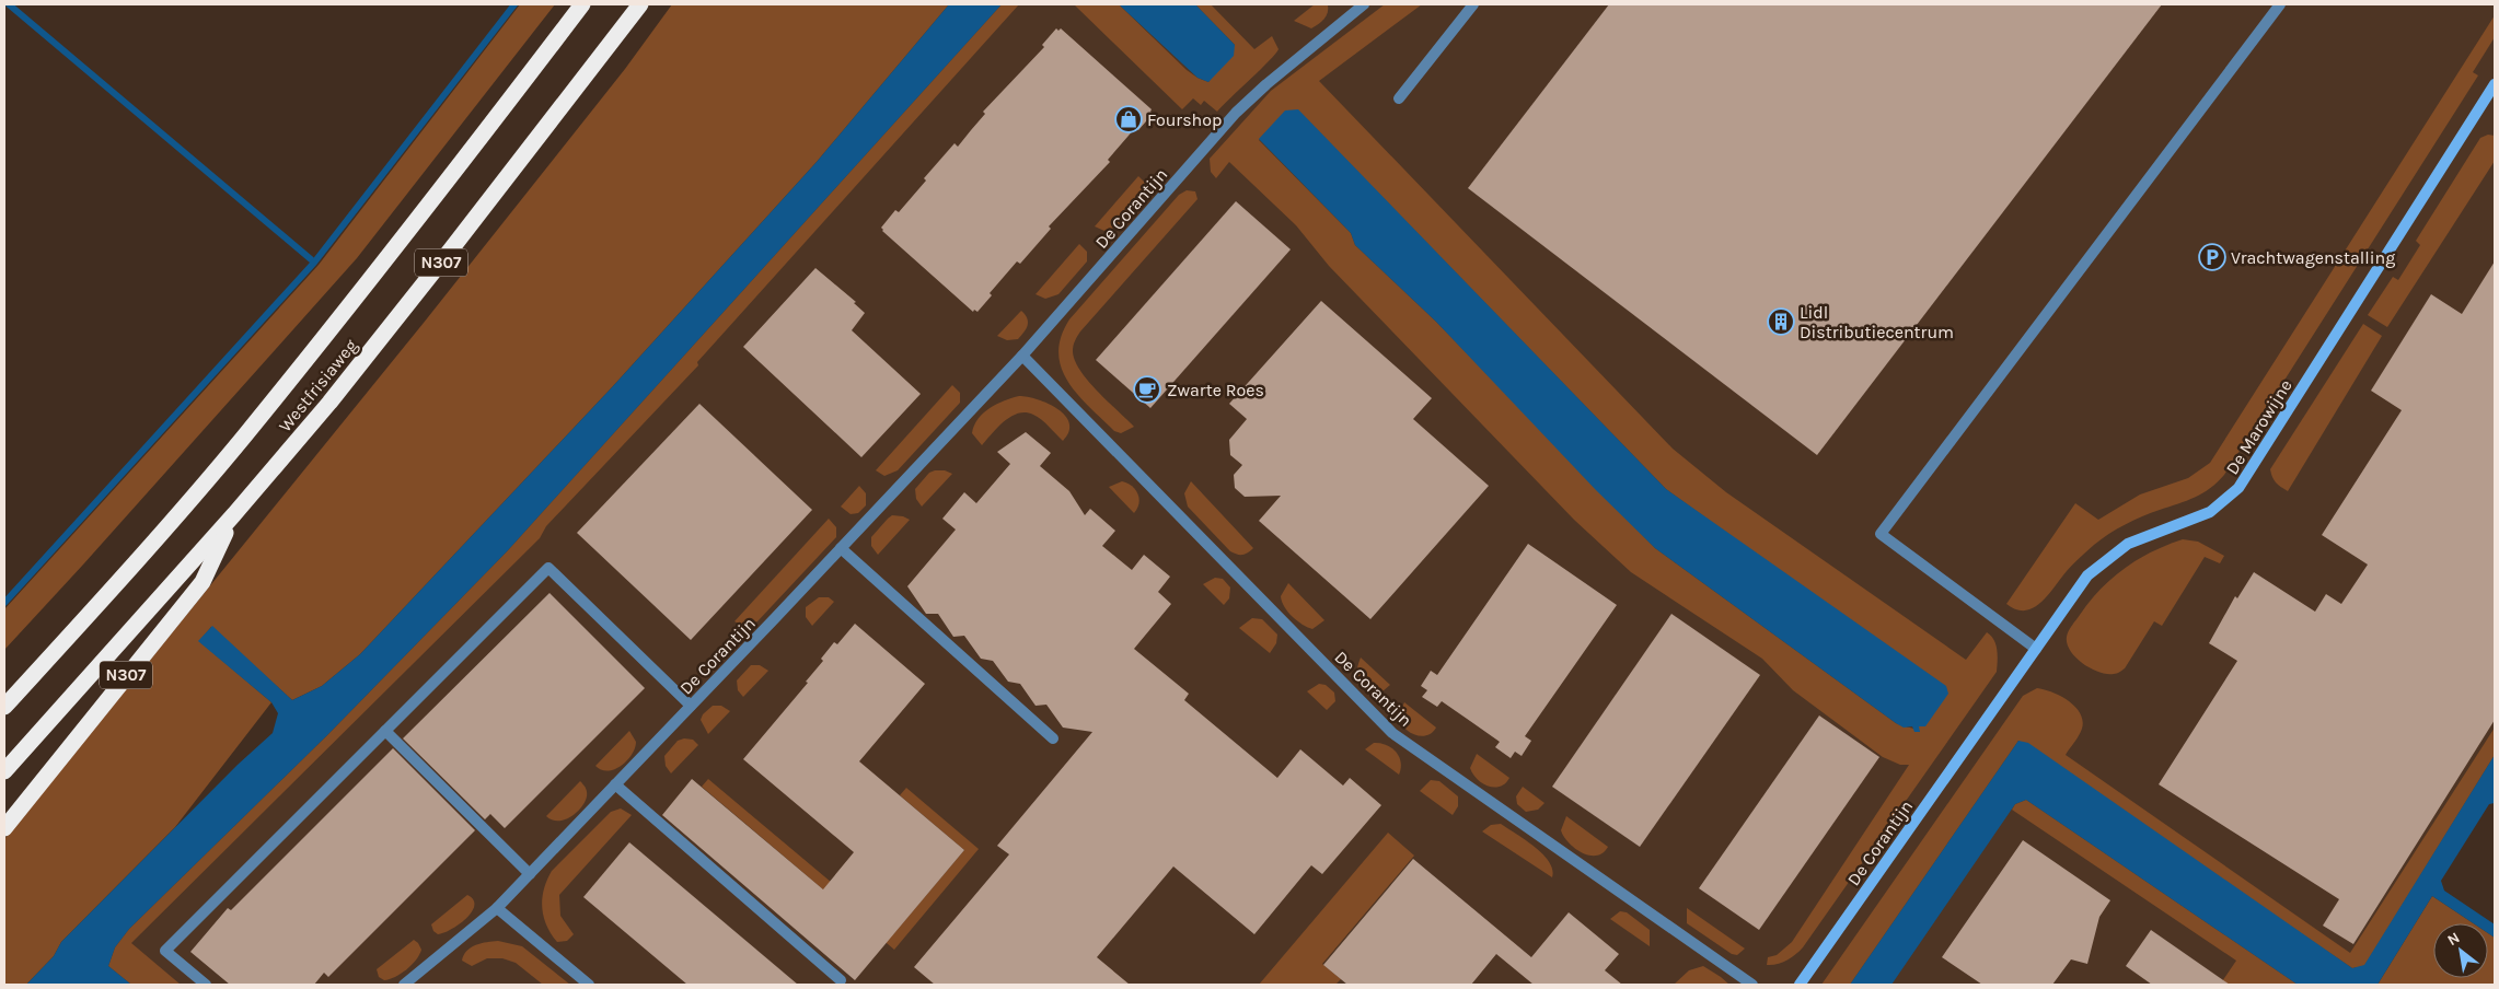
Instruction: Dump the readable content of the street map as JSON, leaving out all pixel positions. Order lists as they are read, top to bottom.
{
  "streets": {
    "highway": ["N307", "Westfrisiaweg"],
    "street": ["De Corantijn", "De Marowijne"]
  },
  "crossings": [
    ["De Corantijn", "De Marowijne"],
    ["N307", "Westfrisiaweg"]
  ],
  "places": {
    "shop": ["Fourshop"],
    "parking": ["Vrachtwagenstalling"],
    "building": ["Lidl Distributiecentrum"],
    "cafe": ["Zwarte Roes"]
  },
  "north": "top left"
}
